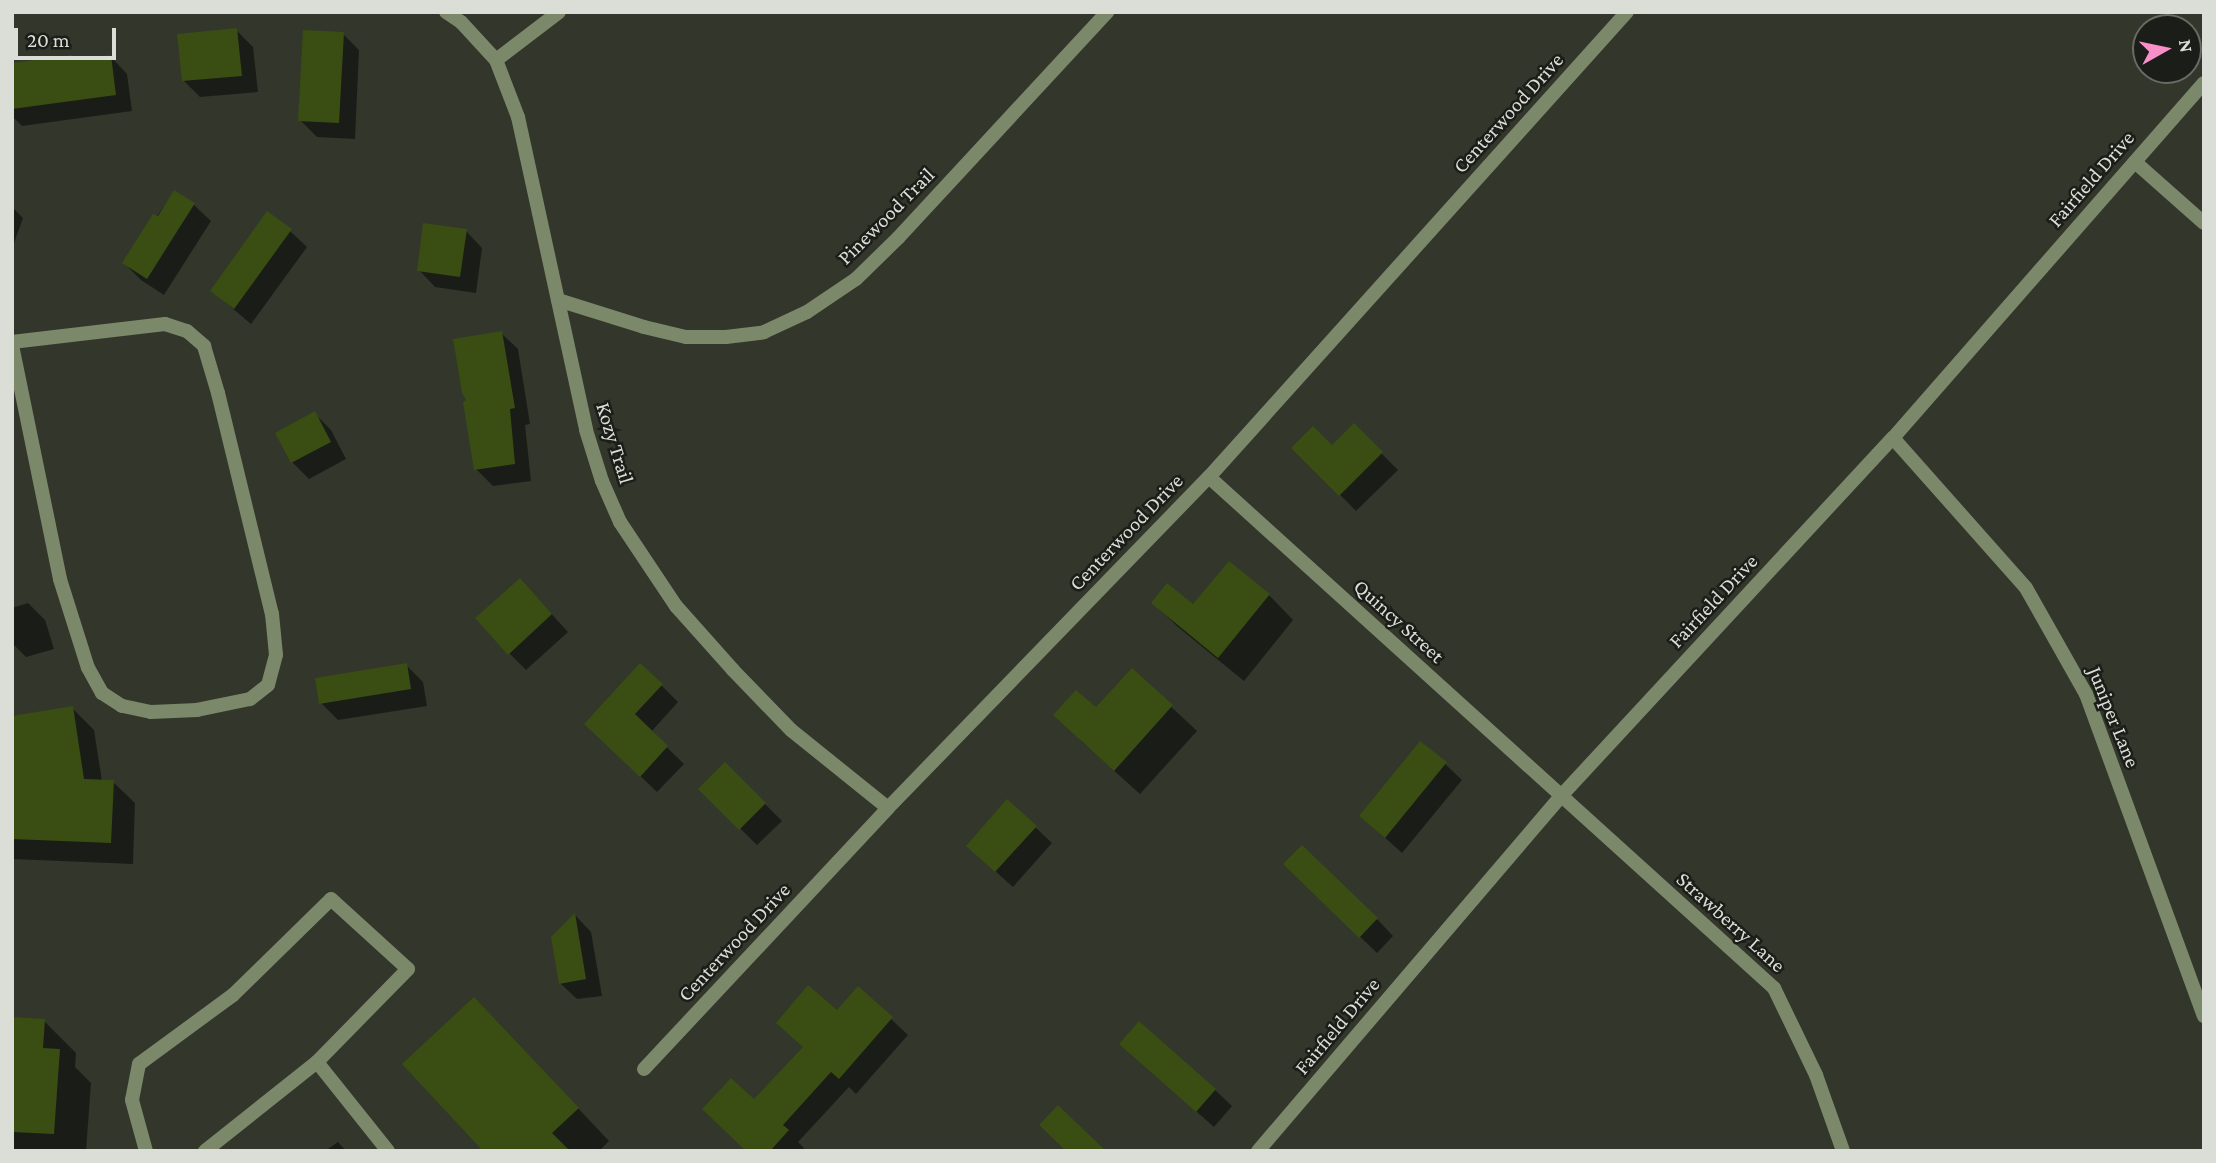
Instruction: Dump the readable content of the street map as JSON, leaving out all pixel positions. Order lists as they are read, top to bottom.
{
  "streets": {
    "street": [
      "Centerwood Drive",
      "Fairfield Drive",
      "Pinewood Trail",
      "Kozy Trail",
      "Quincy Street",
      "Juniper Lane",
      "Strawberry Lane"
    ]
  },
  "crossings": [
    ["Centerwood Drive", "Kozy Trail"],
    ["Centerwood Drive", "Quincy Street"],
    ["Fairfield Drive", "Quincy Street"],
    ["Fairfield Drive", "Juniper Lane"],
    ["Fairfield Drive", "Strawberry Lane"],
    ["Pinewood Trail", "Kozy Trail"],
    ["Quincy Street", "Strawberry Lane"]
  ],
  "scale_bar": "20 m",
  "north": "right"
}
